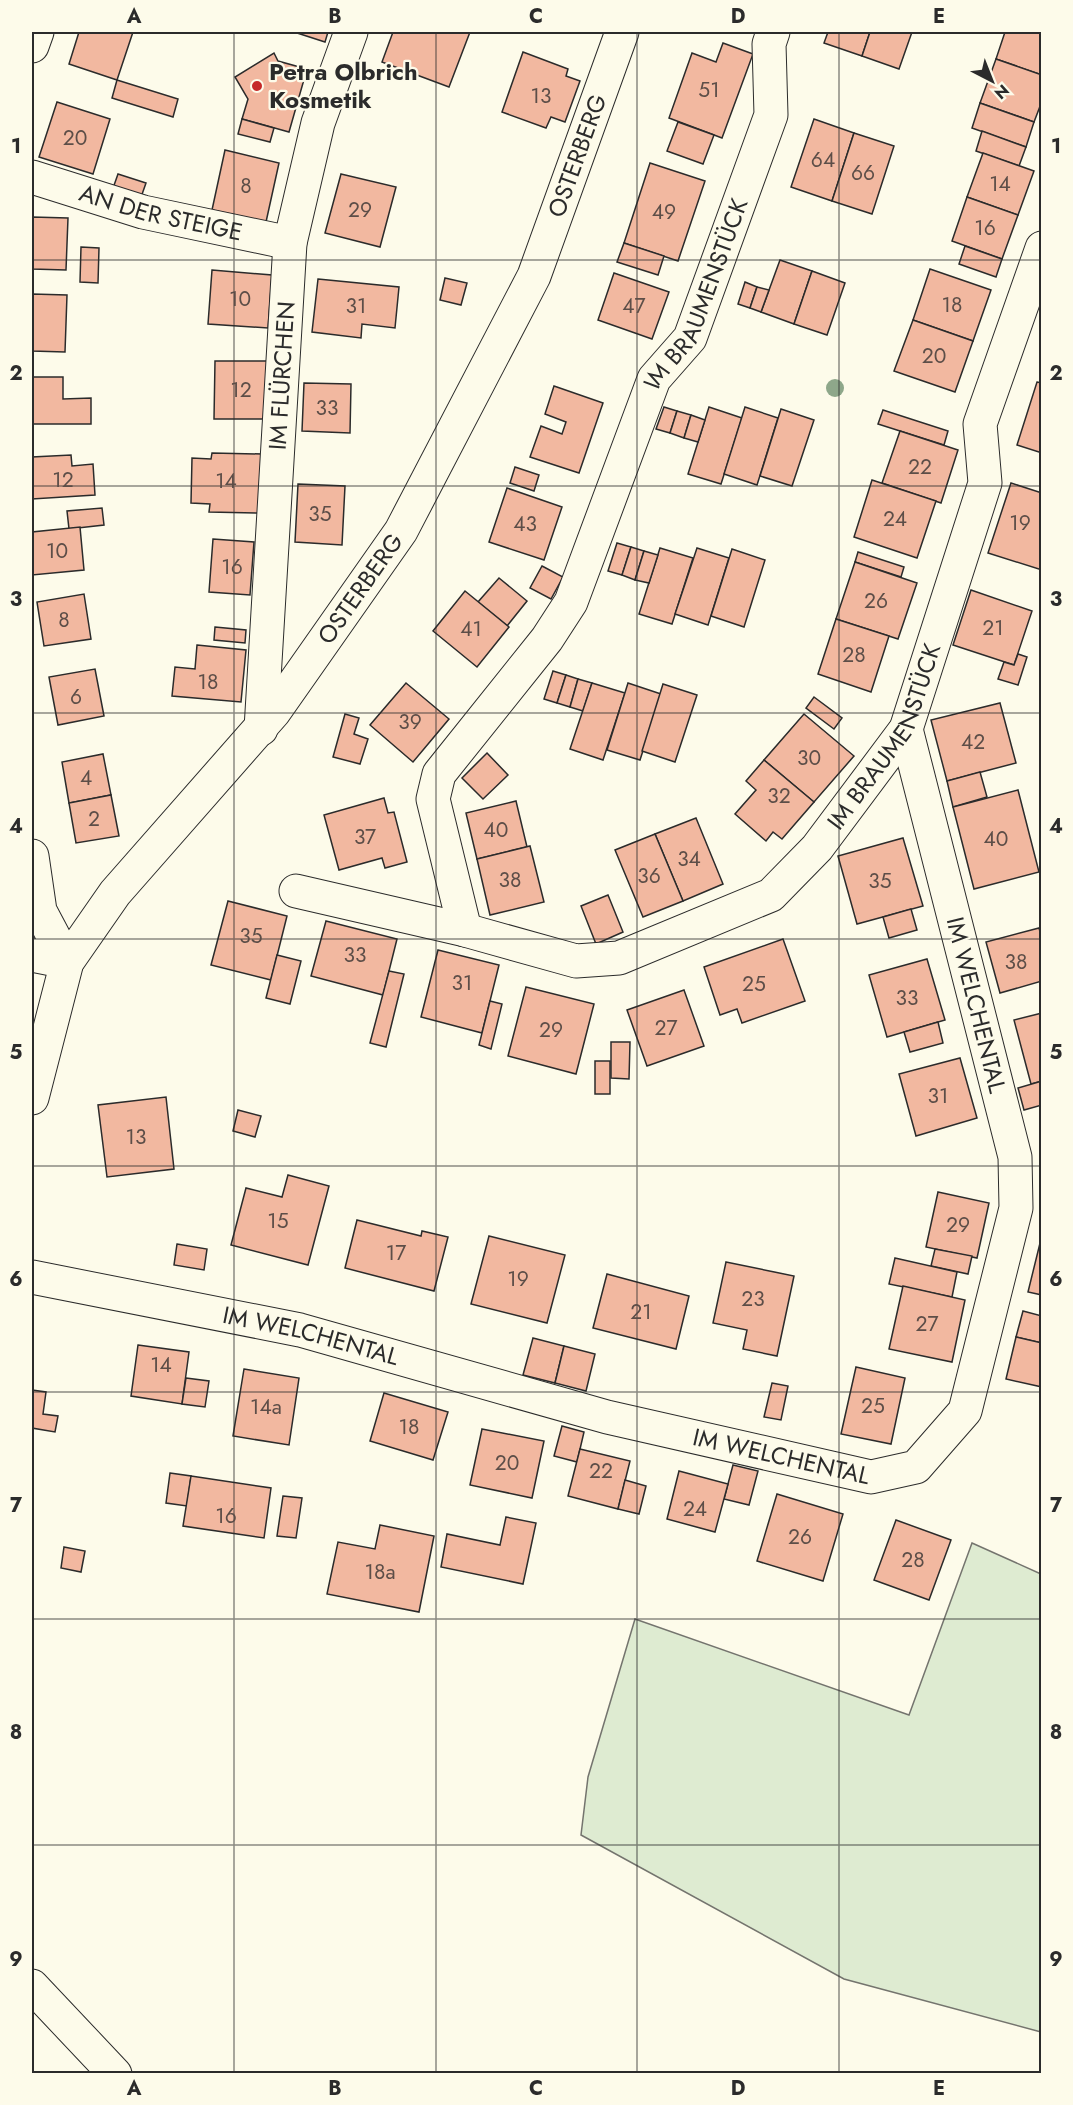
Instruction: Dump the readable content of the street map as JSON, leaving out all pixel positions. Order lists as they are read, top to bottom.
{
  "streets": {
    "street": [
      "OSTERBERG",
      "AN DER STEIGE",
      "IM BRAUMENSTÜCK",
      "IM FLÜRCHEN",
      "IM WELCHENTAL"
    ]
  },
  "crossings": [
    ["OSTERBERG", "IM FLÜRCHEN"],
    ["AN DER STEIGE", "IM FLÜRCHEN"],
    ["IM BRAUMENSTÜCK", "IM WELCHENTAL"]
  ],
  "places": ["Petra Olbrich Kosmetik"],
  "house_numbers": [
    "51",
    "13",
    "20",
    "64",
    "66",
    "14",
    "8",
    "29",
    "49",
    "16",
    "10",
    "18",
    "31",
    "47",
    "20",
    "12",
    "33",
    "22",
    "12",
    "14",
    "35",
    "24",
    "19",
    "43",
    "10",
    "16",
    "26",
    "8",
    "21",
    "41",
    "28",
    "18",
    "6",
    "39",
    "42",
    "30",
    "4",
    "32",
    "2",
    "40",
    "37",
    "40",
    "34",
    "36",
    "38",
    "35",
    "35",
    "33",
    "38",
    "31",
    "25",
    "33",
    "27",
    "29",
    "31",
    "13",
    "15",
    "29",
    "17",
    "19",
    "23",
    "21",
    "27",
    "14",
    "25",
    "14a",
    "18",
    "20",
    "22",
    "24",
    "16",
    "26",
    "28",
    "18a"
  ],
  "north": "bottom right",
  "grid": {
    "columns": [
      "A",
      "B",
      "C",
      "D",
      "E"
    ],
    "rows": [
      "1",
      "2",
      "3",
      "4",
      "5",
      "6",
      "7",
      "8",
      "9"
    ]
  }
}
